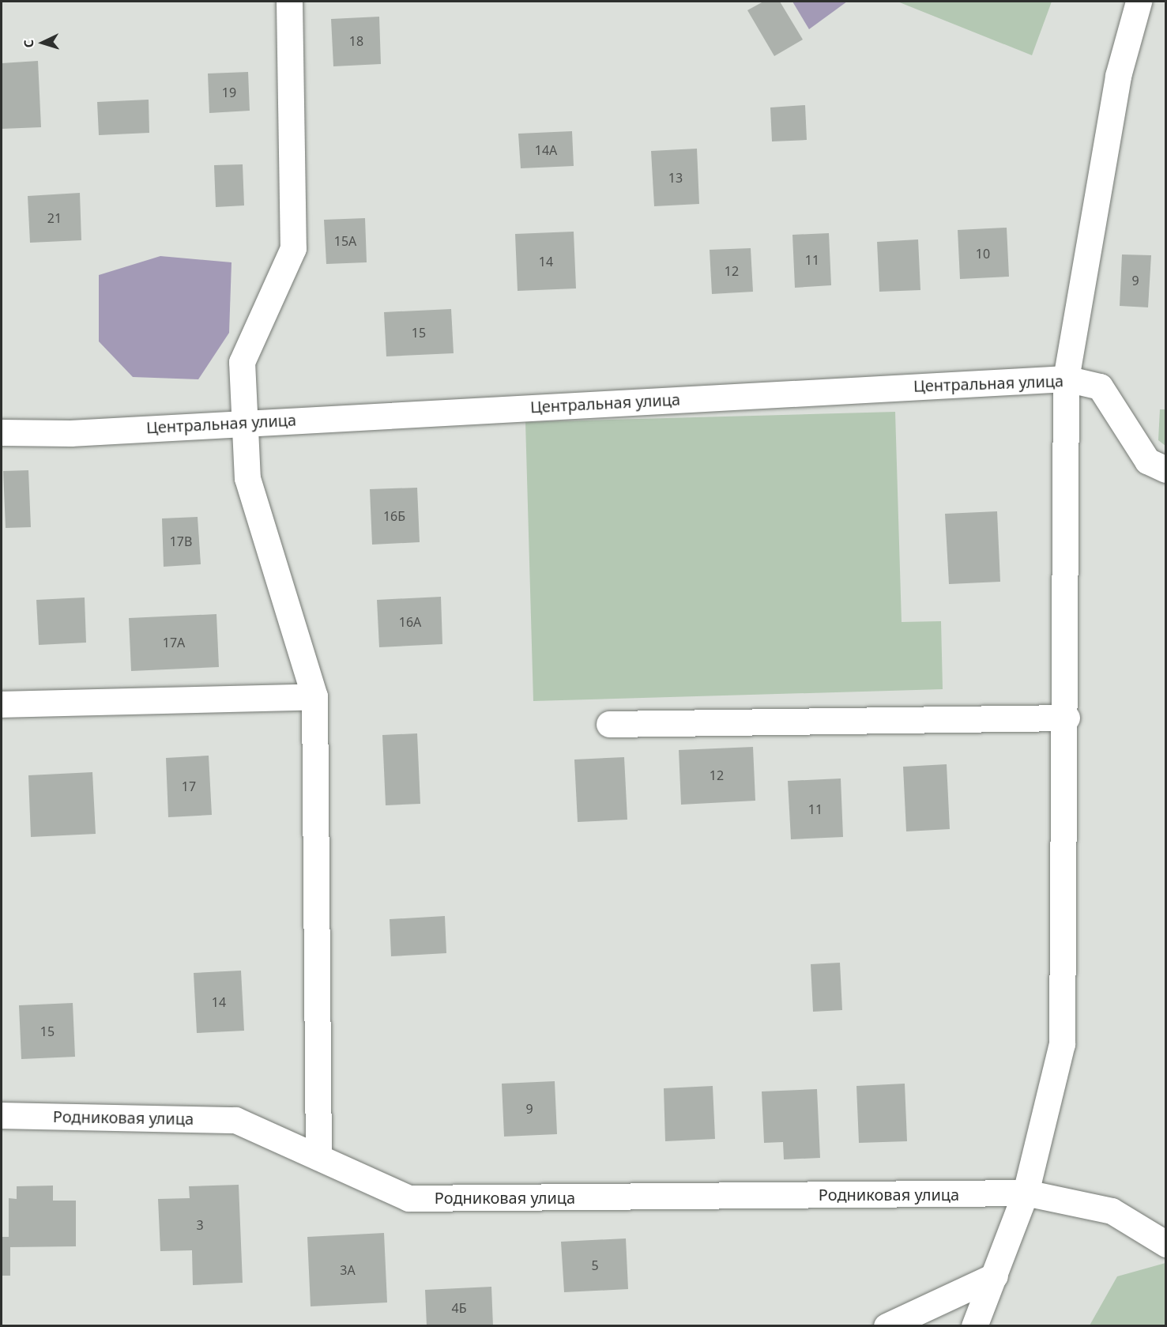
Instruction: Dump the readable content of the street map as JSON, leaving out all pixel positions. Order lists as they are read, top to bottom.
{
  "streets": {
    "street": ["Центральная улица", "Родниковая улица"]
  },
  "house_numbers": [
    "18",
    "19",
    "14А",
    "13",
    "21",
    "15А",
    "10",
    "11",
    "14",
    "12",
    "9",
    "15",
    "16Б",
    "17В",
    "16А",
    "17А",
    "12",
    "17",
    "11",
    "14",
    "15",
    "9",
    "3",
    "5",
    "3А",
    "4Б"
  ],
  "north": "left"
}
